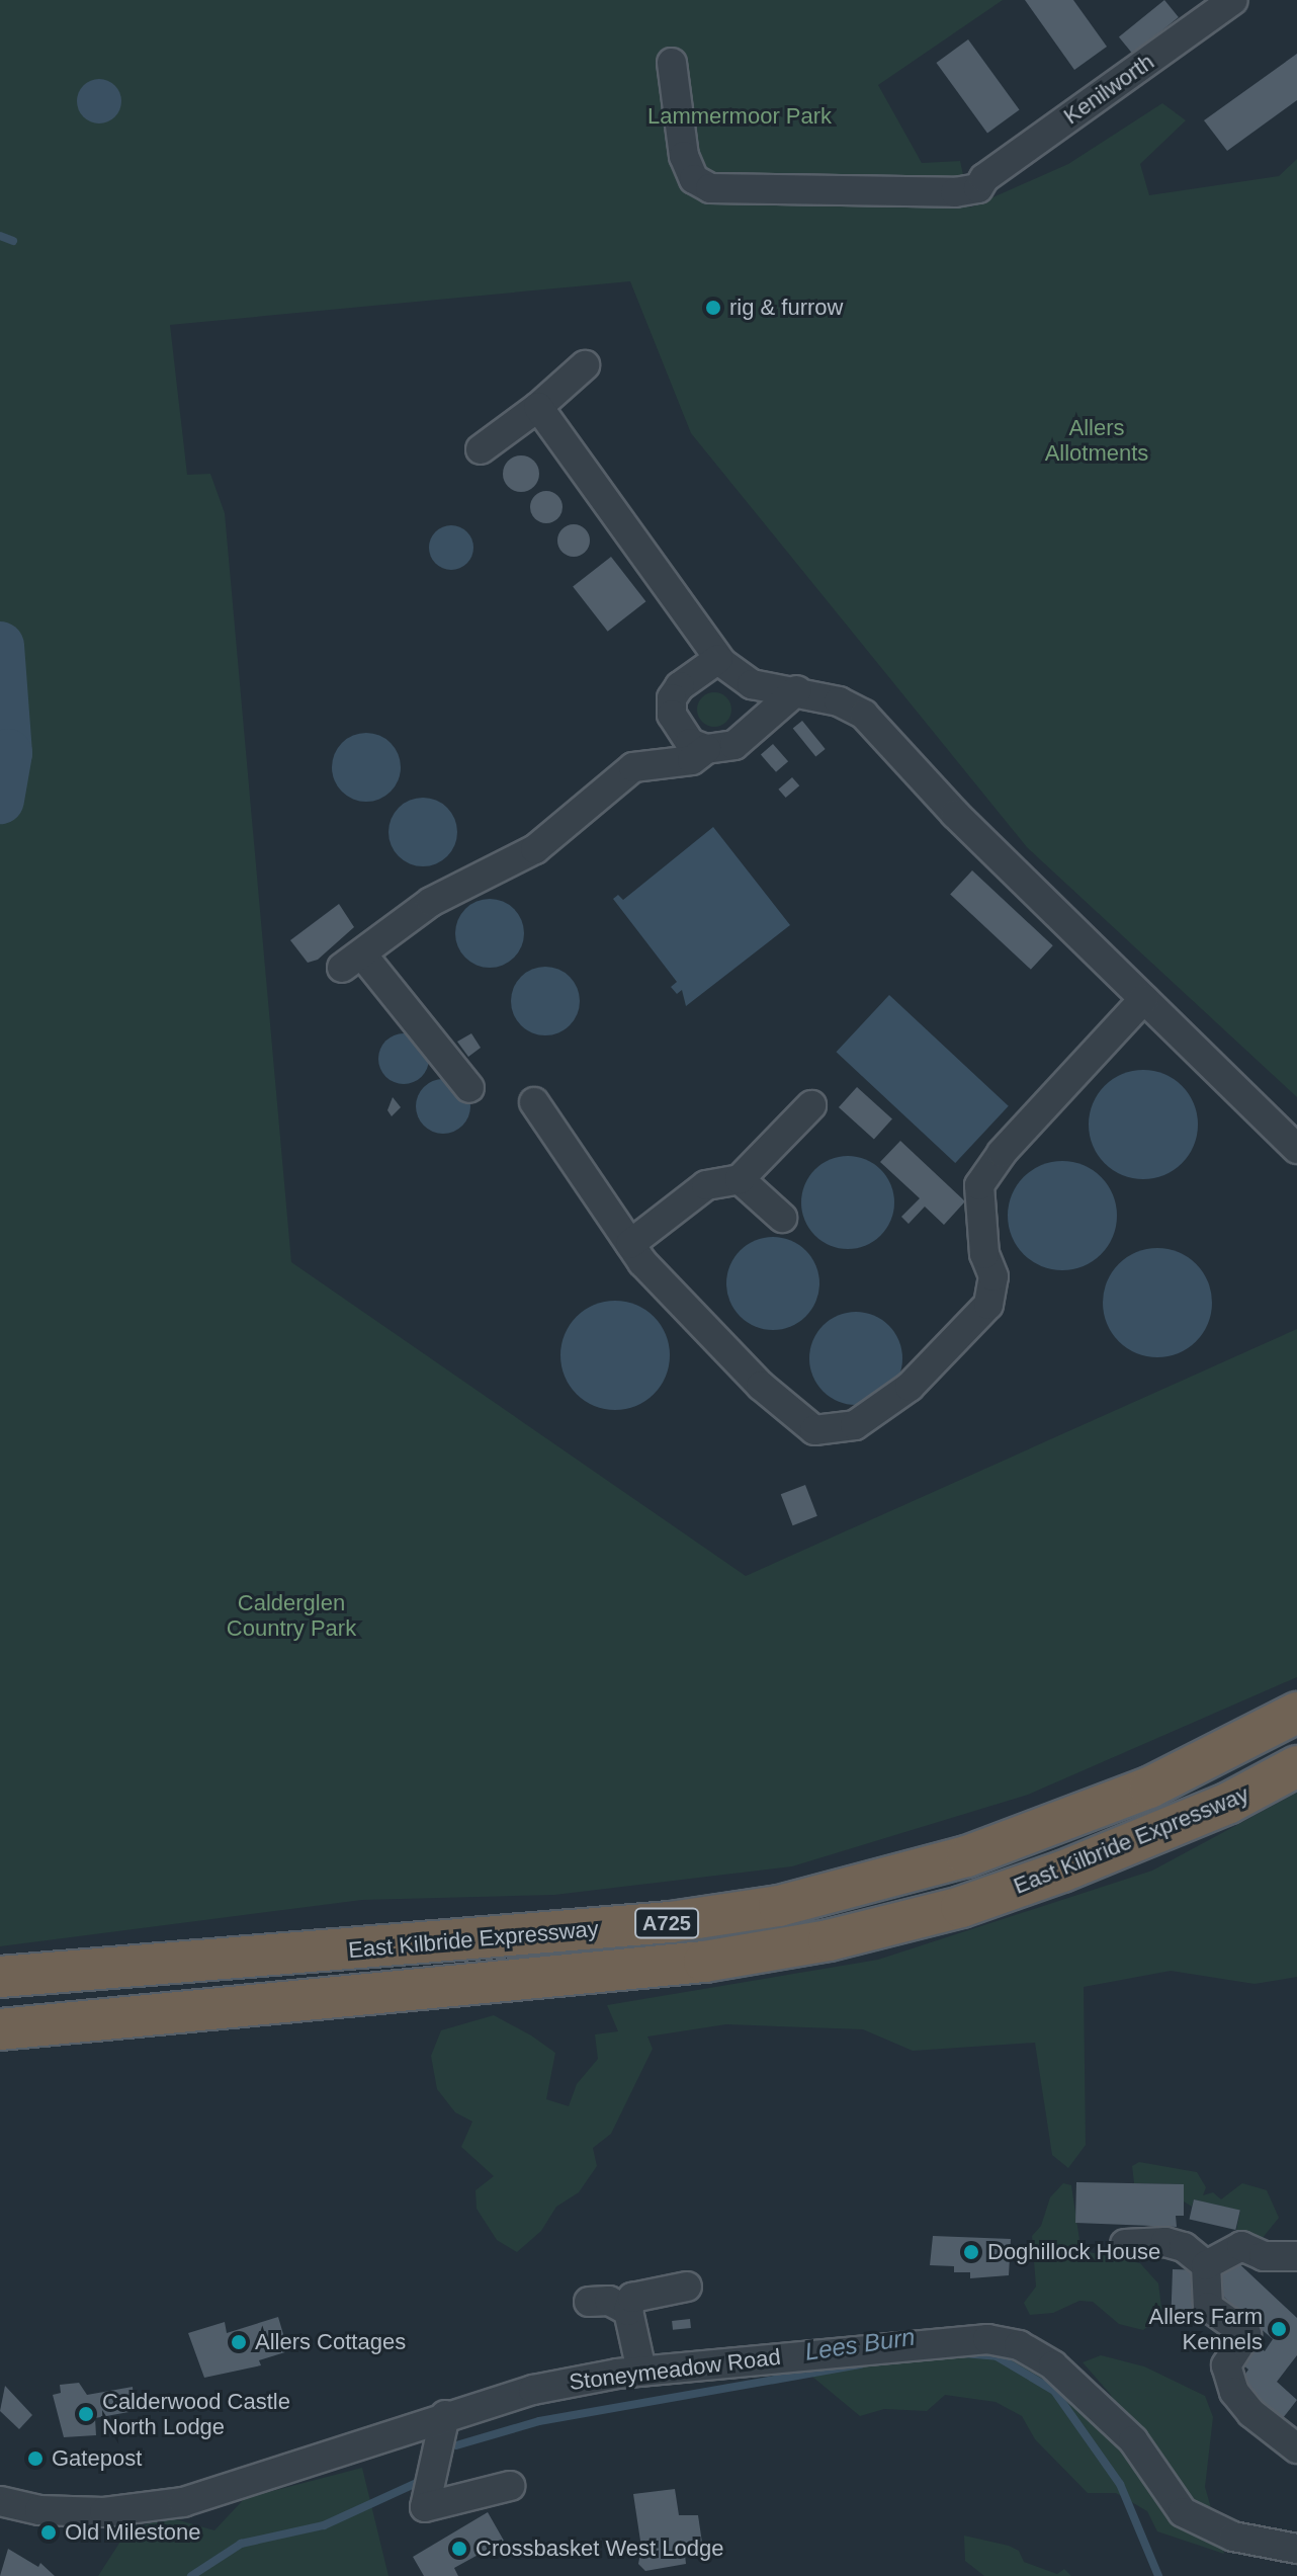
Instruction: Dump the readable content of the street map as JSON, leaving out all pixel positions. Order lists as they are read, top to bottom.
{
  "streets": {
    "highway": ["East Kilbride Expressway", "A725"],
    "street": ["Kenilworth", "Stoneymeadow Road"]
  },
  "water": ["Lees Burn"],
  "parks": ["Lammermoor Park", "Allers Allotments", "Calderglen Country Park"],
  "places": [
    "rig & furrow",
    "Doghillock House",
    "Allers Farm Kennels",
    "Allers Cottages",
    "Calderwood Castle North Lodge",
    "Gatepost",
    "Old Milestone",
    "Crossbasket West Lodge"
  ]
}
